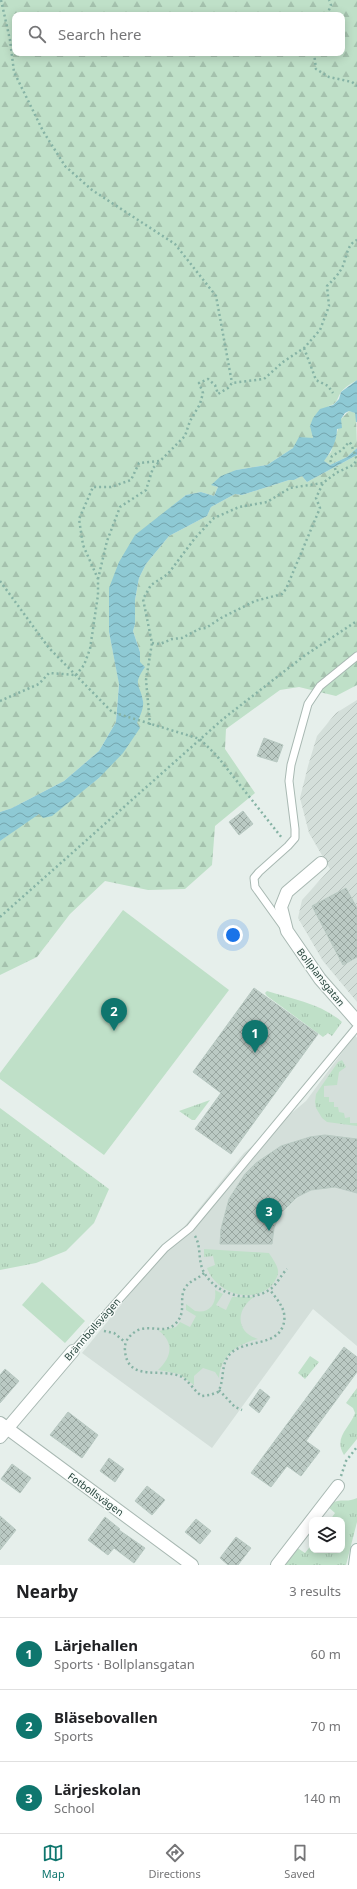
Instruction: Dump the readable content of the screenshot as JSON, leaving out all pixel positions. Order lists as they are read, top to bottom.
{
  "streets": {
    "street": ["Bollplansgatan", "Brännbollsvägen", "Fotbollsvägen"]
  },
  "crossings": [
    ["Brännbollsvägen", "Fotbollsvägen"]
  ],
  "page": {
    "search": "Search here",
    "pins": ["2", "1", "3"],
    "heading": ["Nearby", "3 results"],
    "list": [
      {
        "mark": "1",
        "name": "Lärjehallen",
        "note": "Sports · Bollplansgatan",
        "value": "60 m"
      },
      {
        "mark": "2",
        "name": "Bläsebovallen",
        "note": "Sports",
        "value": "70 m"
      },
      {
        "mark": "3",
        "name": "Lärjeskolan",
        "note": "School",
        "value": "140 m"
      }
    ],
    "nav": ["Map", "Directions", "Saved"]
  }
}
